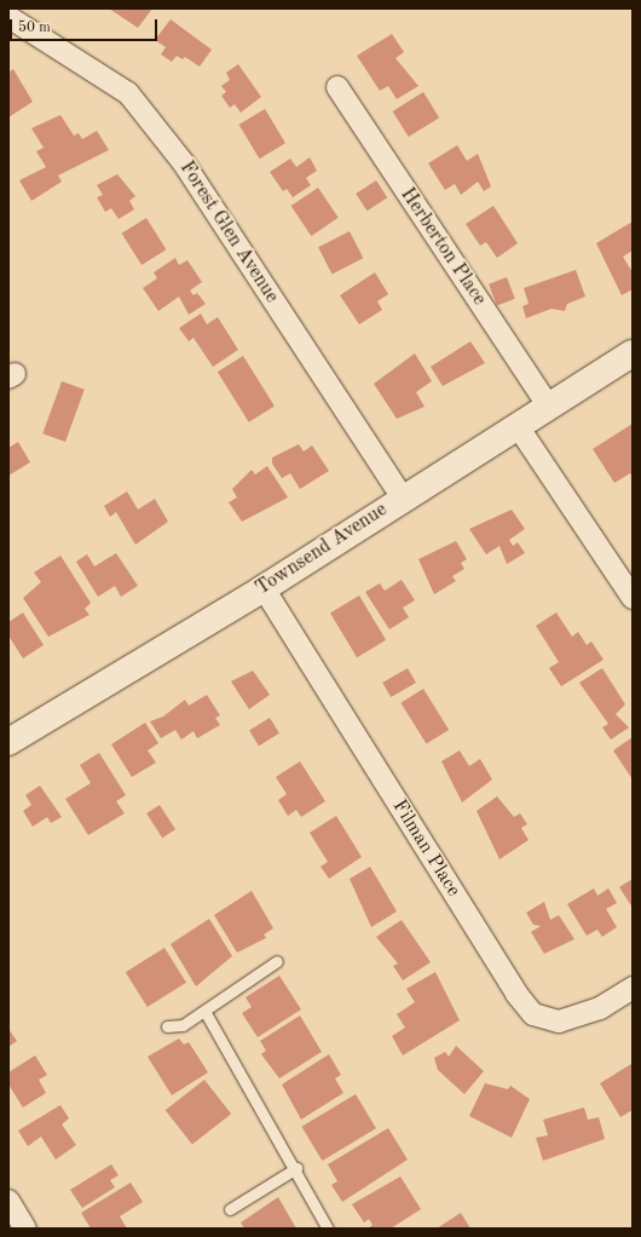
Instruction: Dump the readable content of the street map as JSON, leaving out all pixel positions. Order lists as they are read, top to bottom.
{
  "streets": {
    "street": [
      "Forest Glen Avenue",
      "Herberton Place",
      "Townsend Avenue",
      "Filman Place"
    ]
  },
  "crossings": [
    ["Forest Glen Avenue", "Townsend Avenue"],
    ["Herberton Place", "Townsend Avenue"],
    ["Townsend Avenue", "Filman Place"]
  ],
  "scale_bar": "50 m"
}
